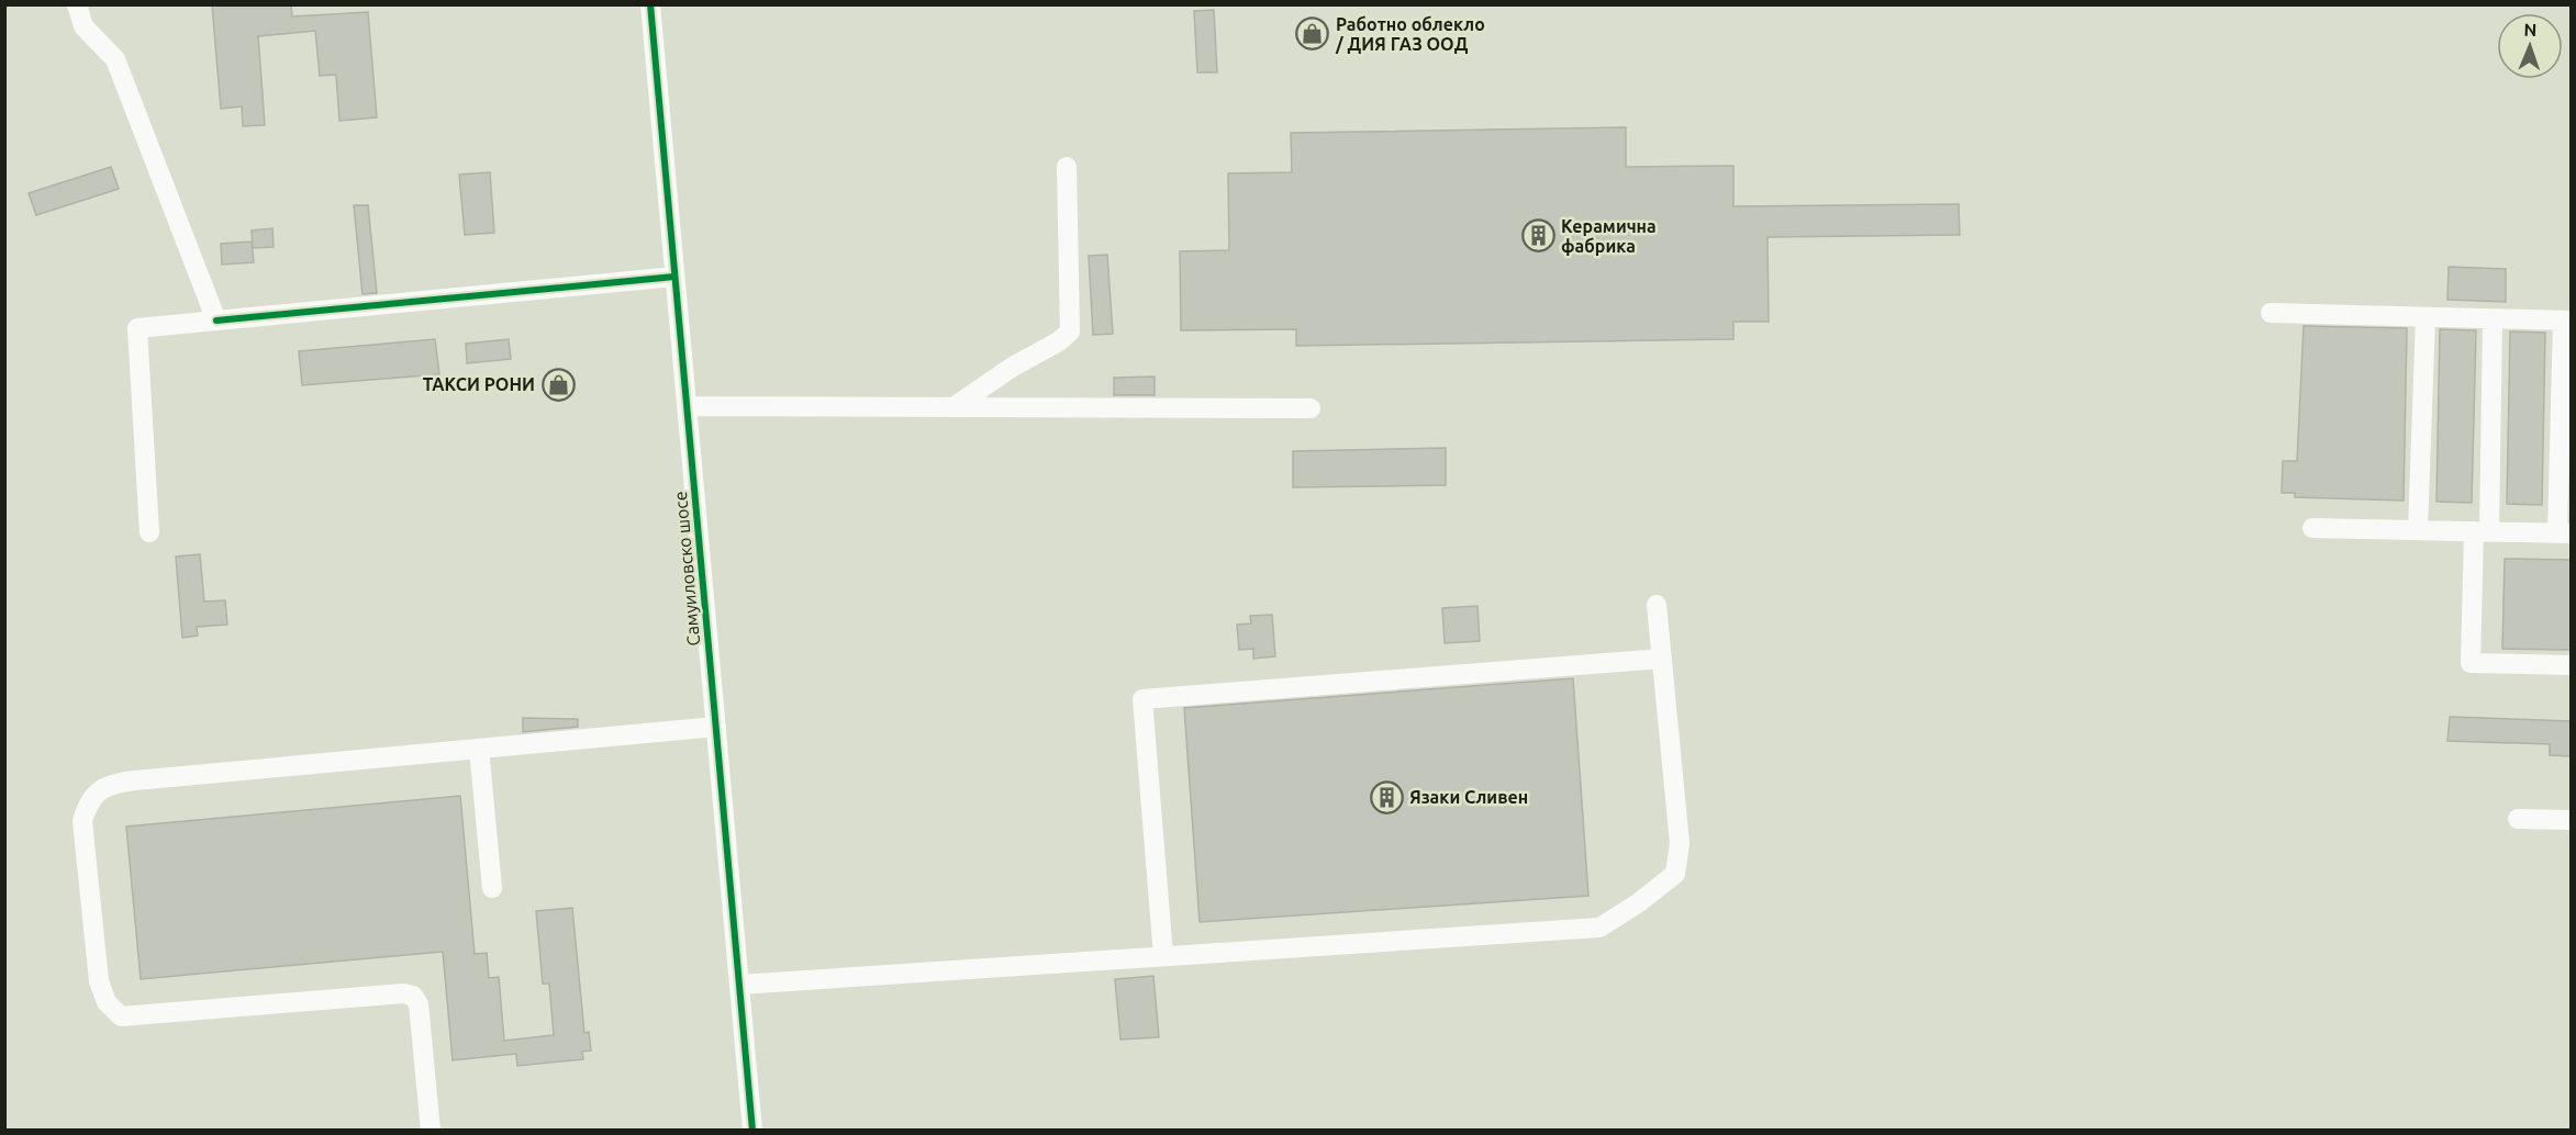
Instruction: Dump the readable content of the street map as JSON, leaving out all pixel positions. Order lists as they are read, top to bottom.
{
  "streets": {
    "street": ["Самуиловско шосе"]
  },
  "places": {
    "shop": ["Работно облекло / ДИЯ ГАЗ ООД", "ТАКСИ РОНИ"],
    "building": ["Керамична фабрика", "Язаки Сливен"]
  },
  "north": "top"
}
